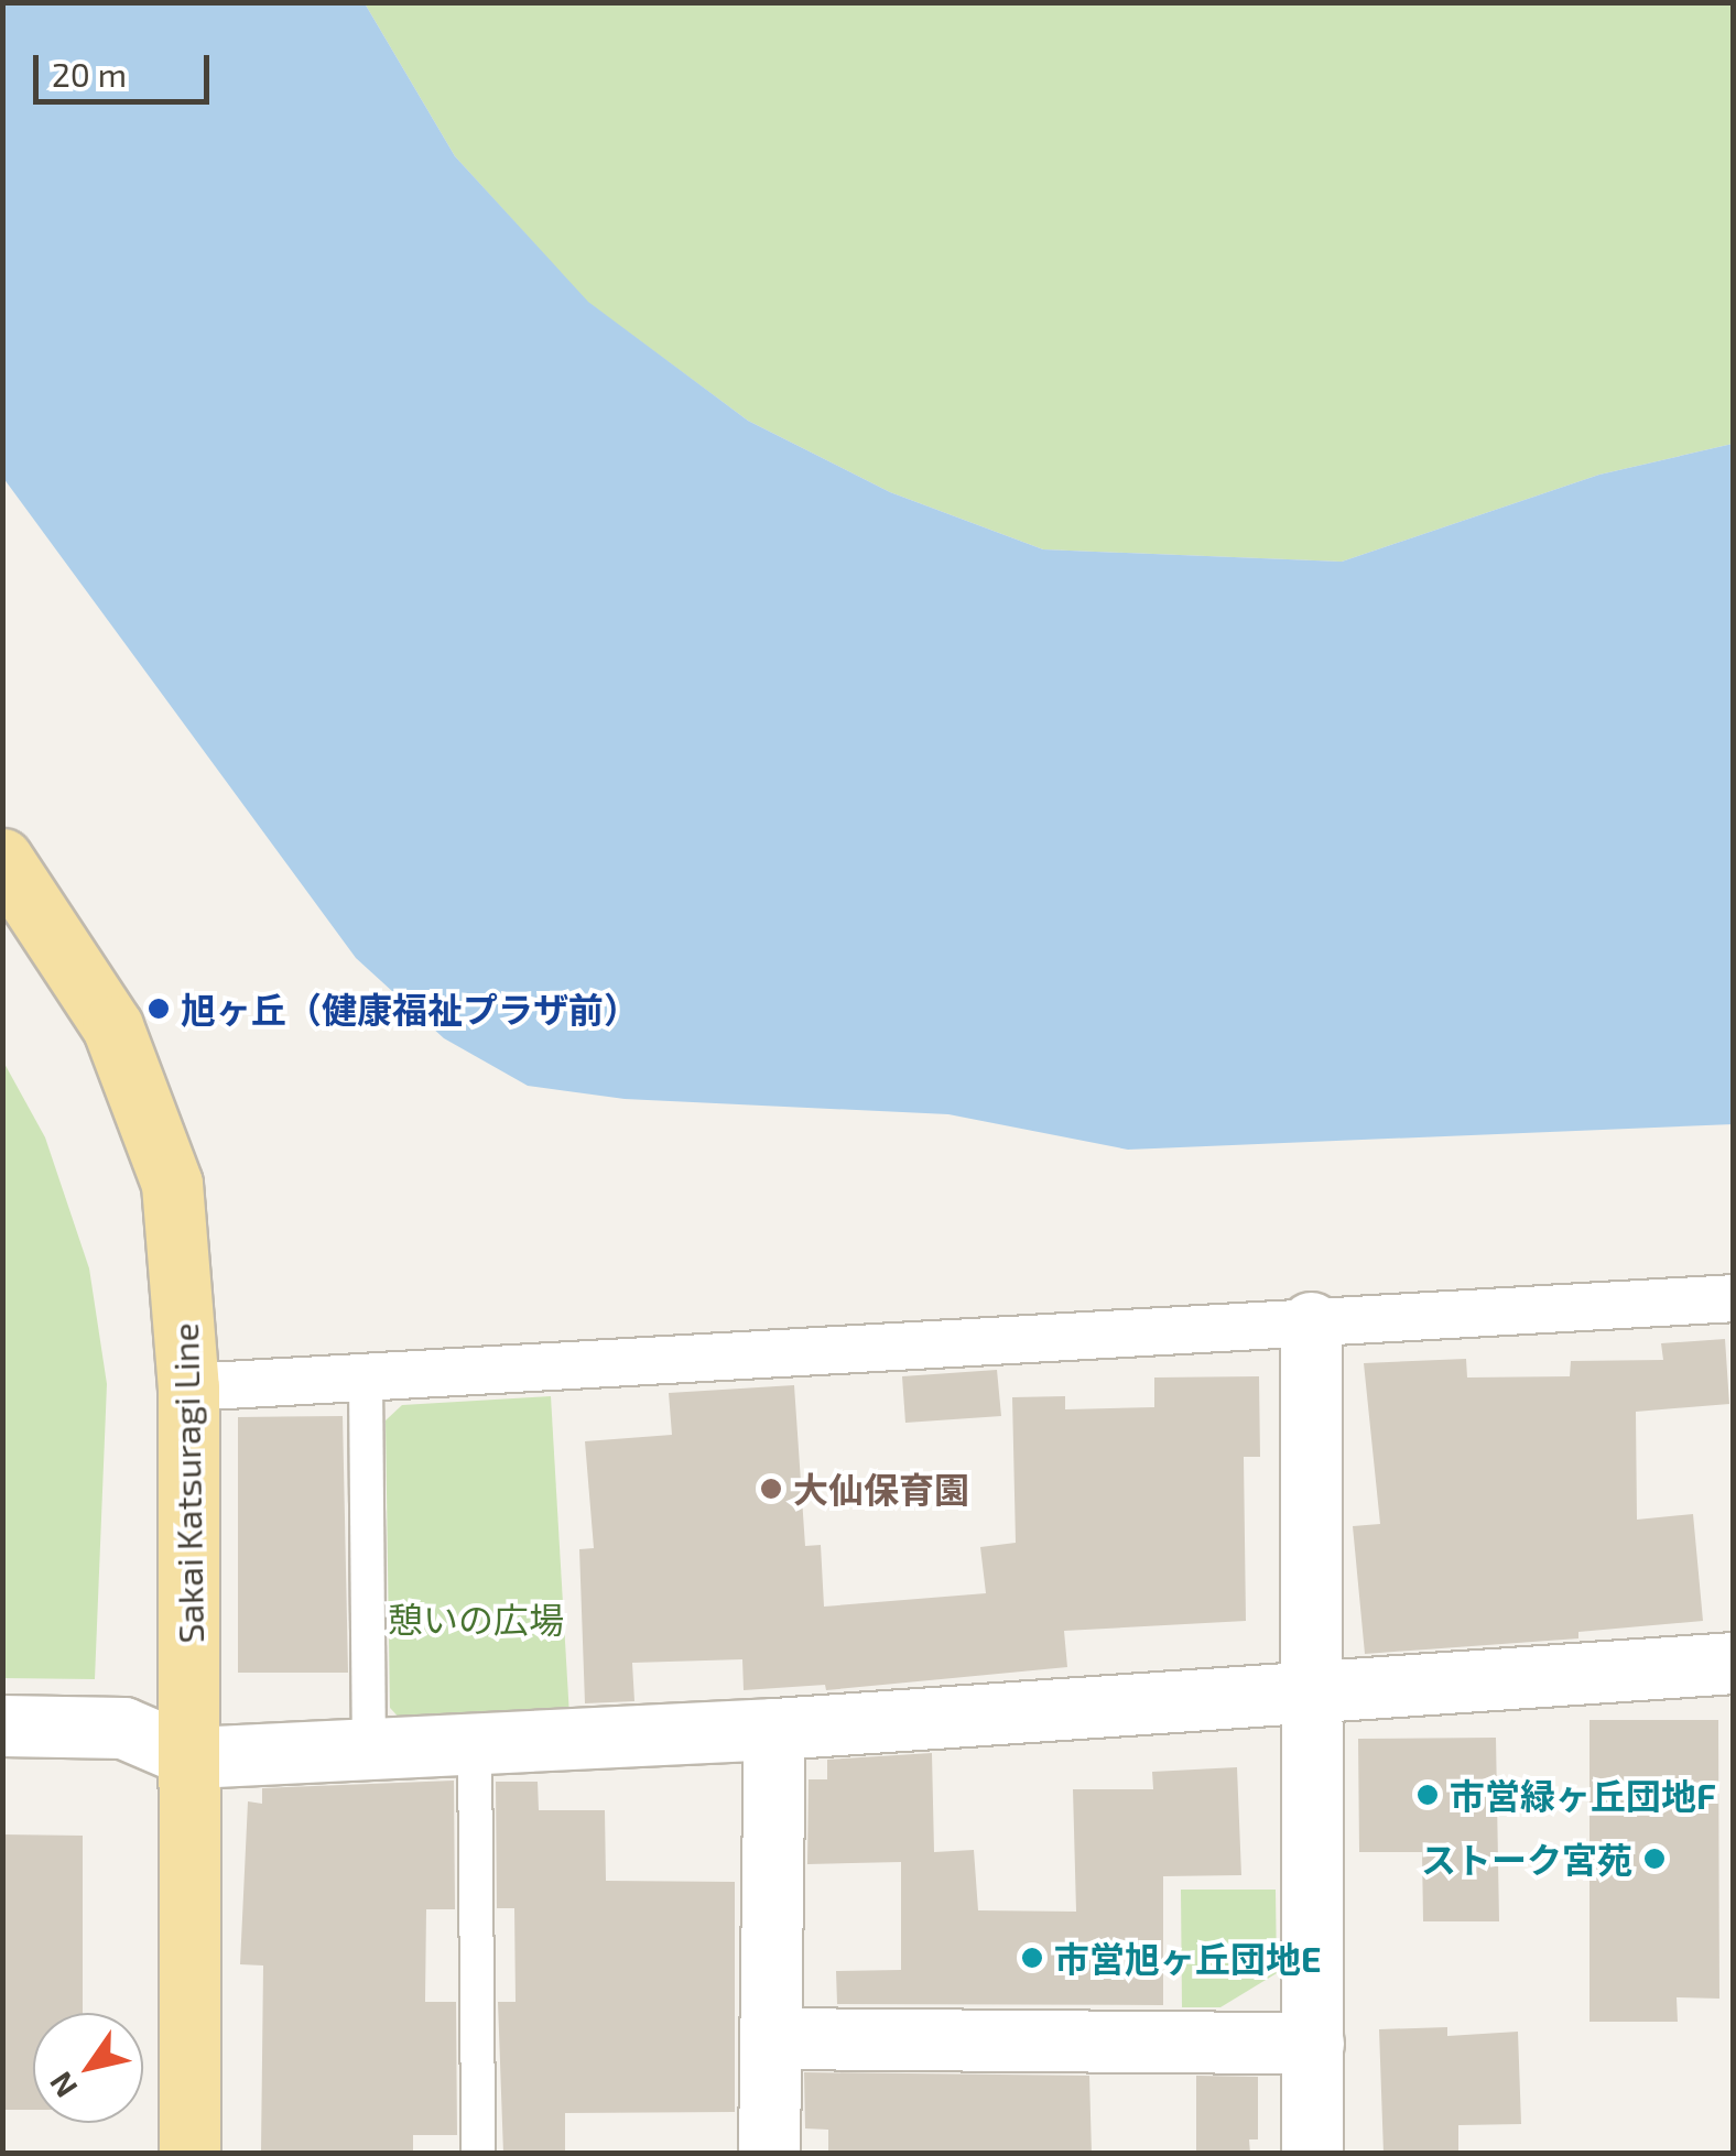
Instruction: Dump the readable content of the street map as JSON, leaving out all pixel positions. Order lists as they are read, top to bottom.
{
  "streets": {
    "main road": ["Sakai Katsuragi Line"]
  },
  "parks": ["憩いの広場"],
  "places": [
    "旭ヶ丘（健康福祉プラザ前）",
    "大仙保育園",
    "市営緑ヶ丘団地F",
    "ストーク宮苑",
    "市営旭ヶ丘団地E"
  ],
  "scale_bar": "20 m",
  "north": "bottom left"
}
